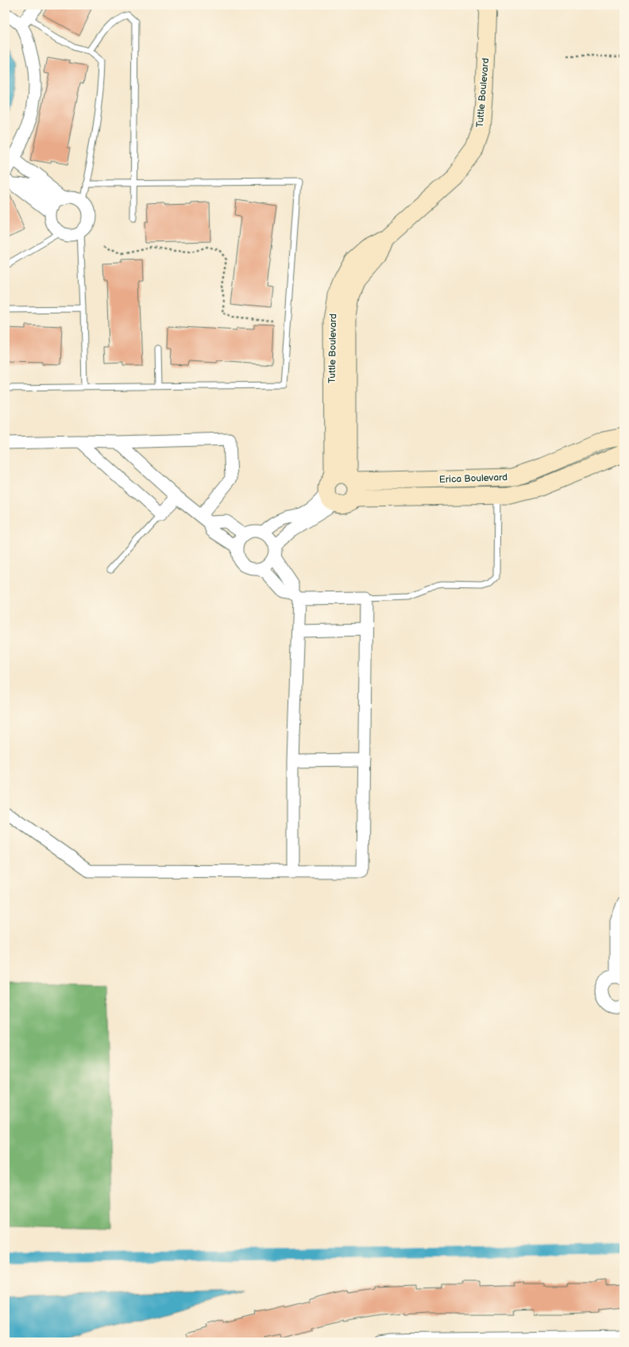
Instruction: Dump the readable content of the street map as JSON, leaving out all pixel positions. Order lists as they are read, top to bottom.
{
  "streets": {
    "street": ["Tuttle Boulevard", "Erica Boulevard"]
  },
  "crossings": [
    ["Tuttle Boulevard", "Erica Boulevard"]
  ]
}
